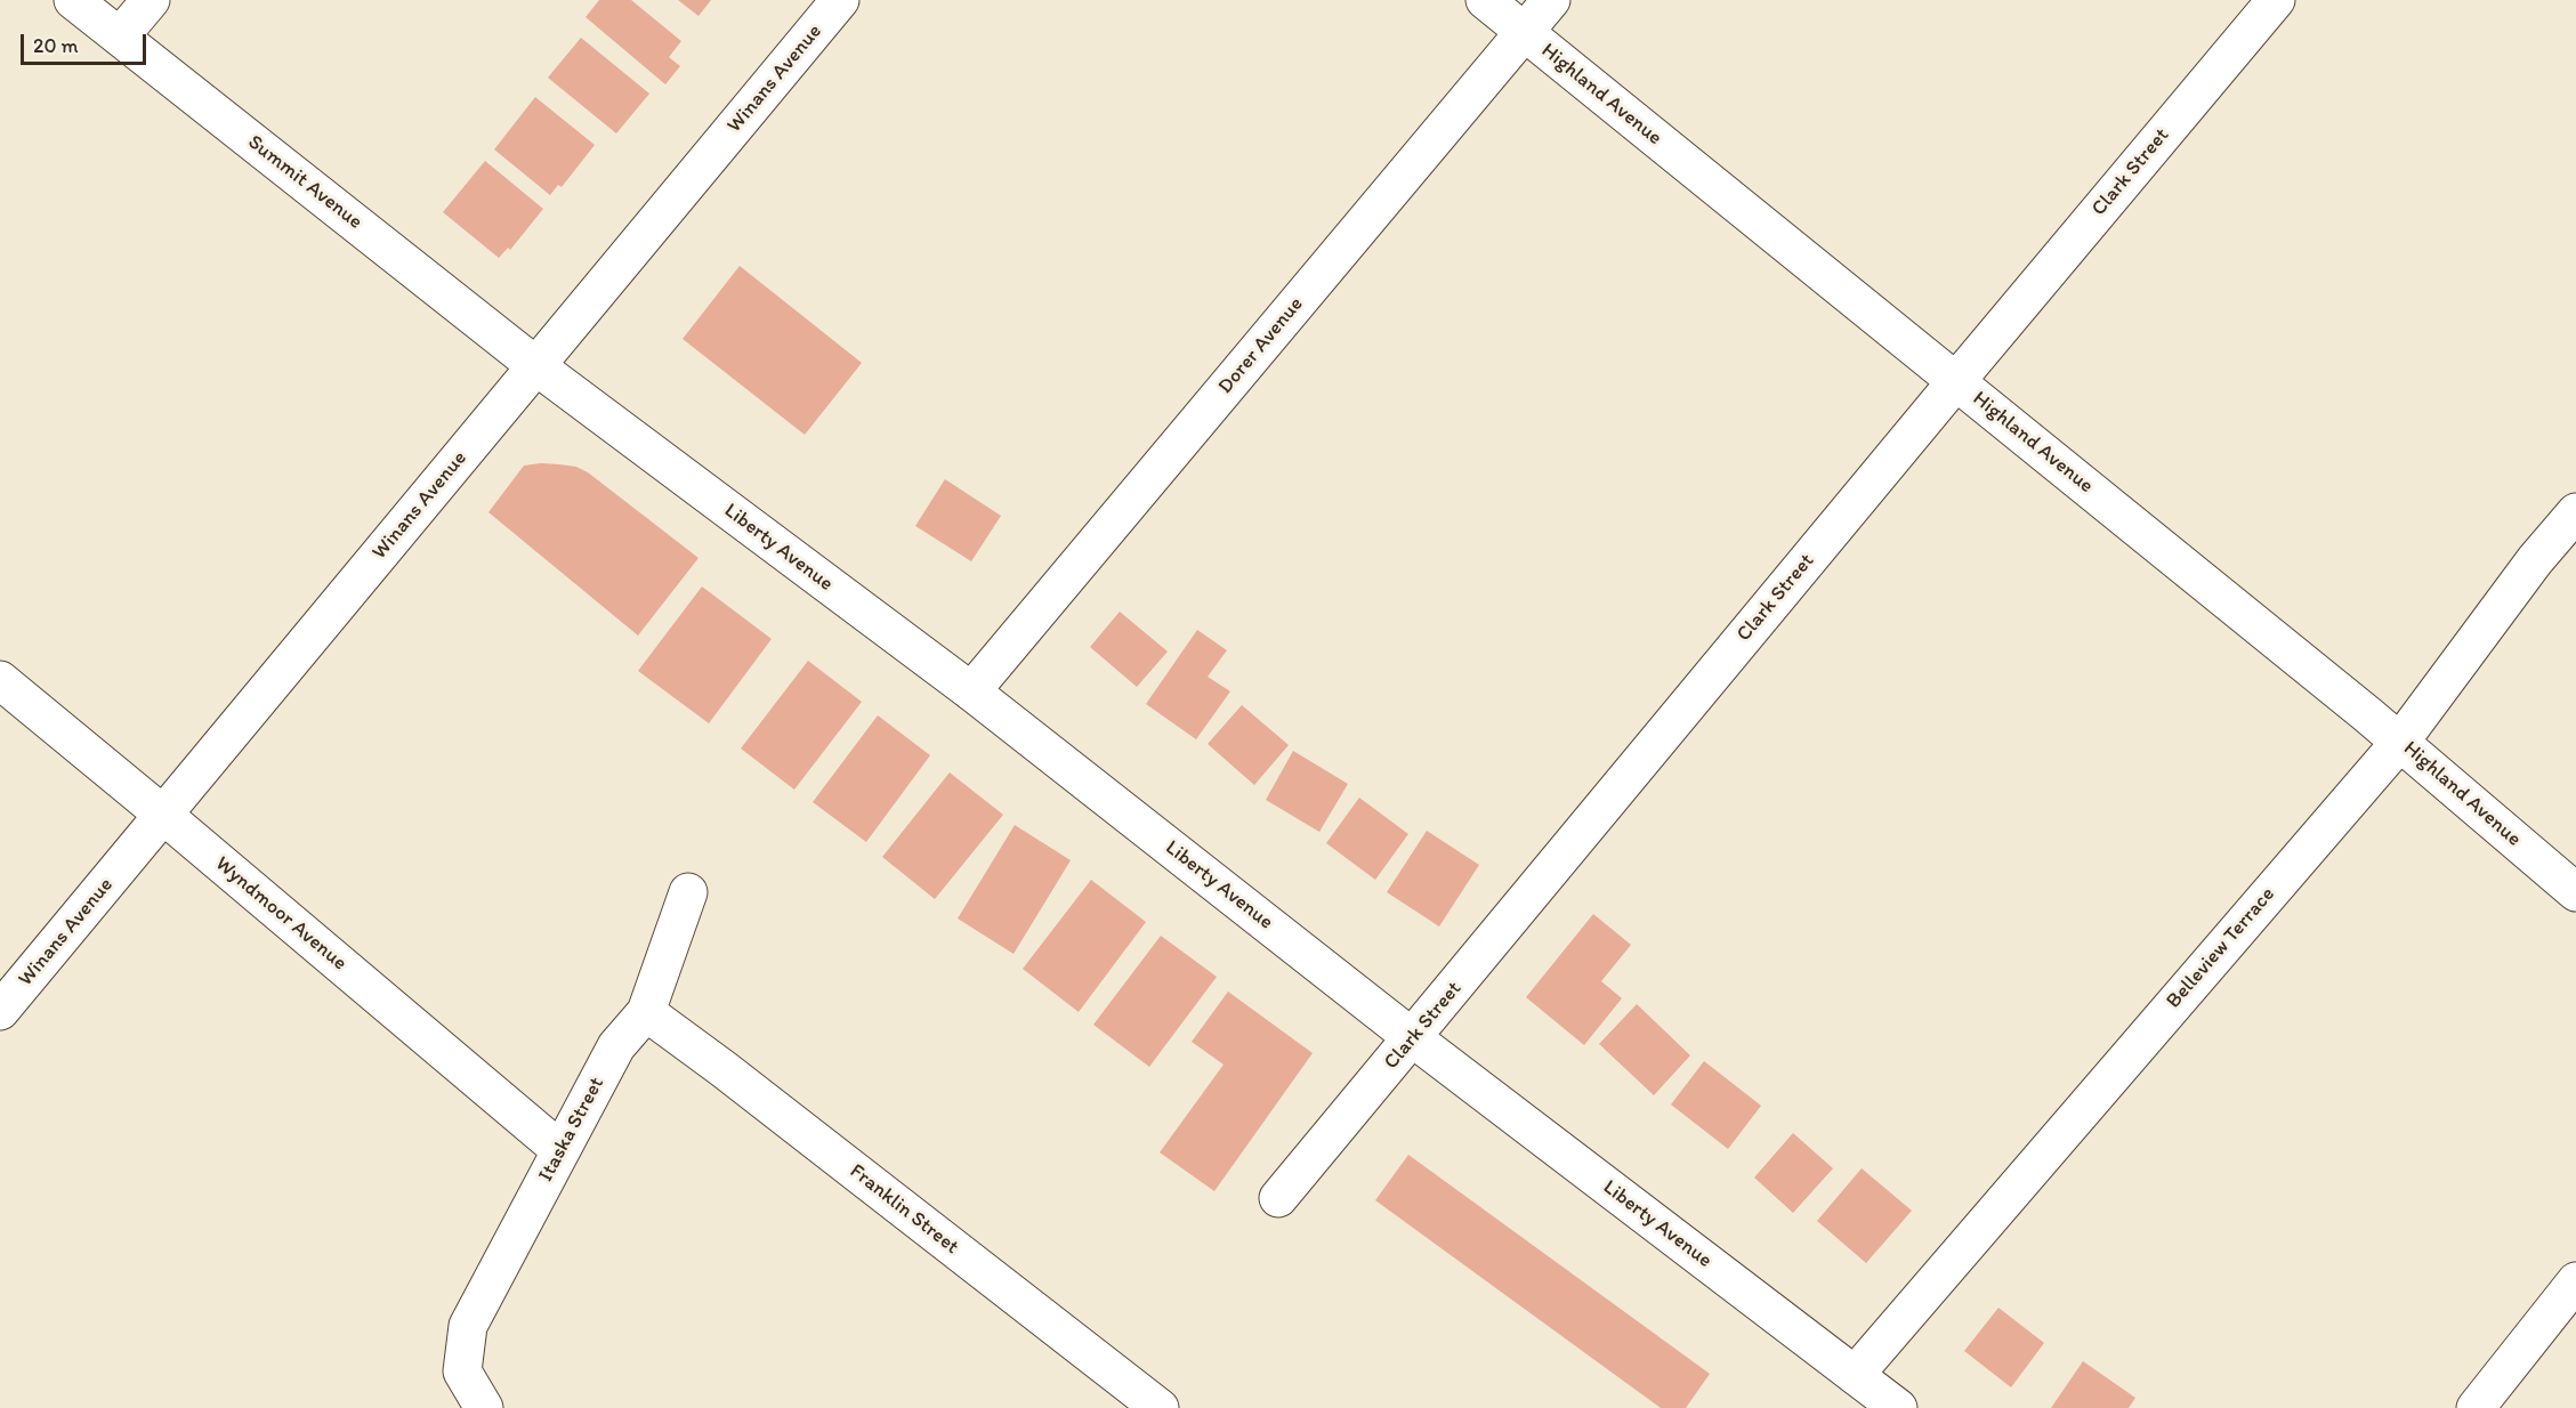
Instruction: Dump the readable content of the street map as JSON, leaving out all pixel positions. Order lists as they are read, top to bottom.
{
  "streets": {
    "street": [
      "Winans Avenue",
      "Highland Avenue",
      "Clark Street",
      "Summit Avenue",
      "Dorer Avenue",
      "Liberty Avenue",
      "Wyndmoor Avenue",
      "Belleview Terrace",
      "Itaska Street",
      "Franklin Street"
    ]
  },
  "crossings": [
    ["Winans Avenue", "Summit Avenue"],
    ["Winans Avenue", "Liberty Avenue"],
    ["Winans Avenue", "Wyndmoor Avenue"],
    ["Highland Avenue", "Clark Street"],
    ["Highland Avenue", "Dorer Avenue"],
    ["Highland Avenue", "Belleview Terrace"],
    ["Clark Street", "Liberty Avenue"],
    ["Summit Avenue", "Liberty Avenue"],
    ["Dorer Avenue", "Liberty Avenue"],
    ["Liberty Avenue", "Belleview Terrace"],
    ["Wyndmoor Avenue", "Itaska Street"],
    ["Itaska Street", "Franklin Street"]
  ],
  "scale_bar": "20 m"
}
